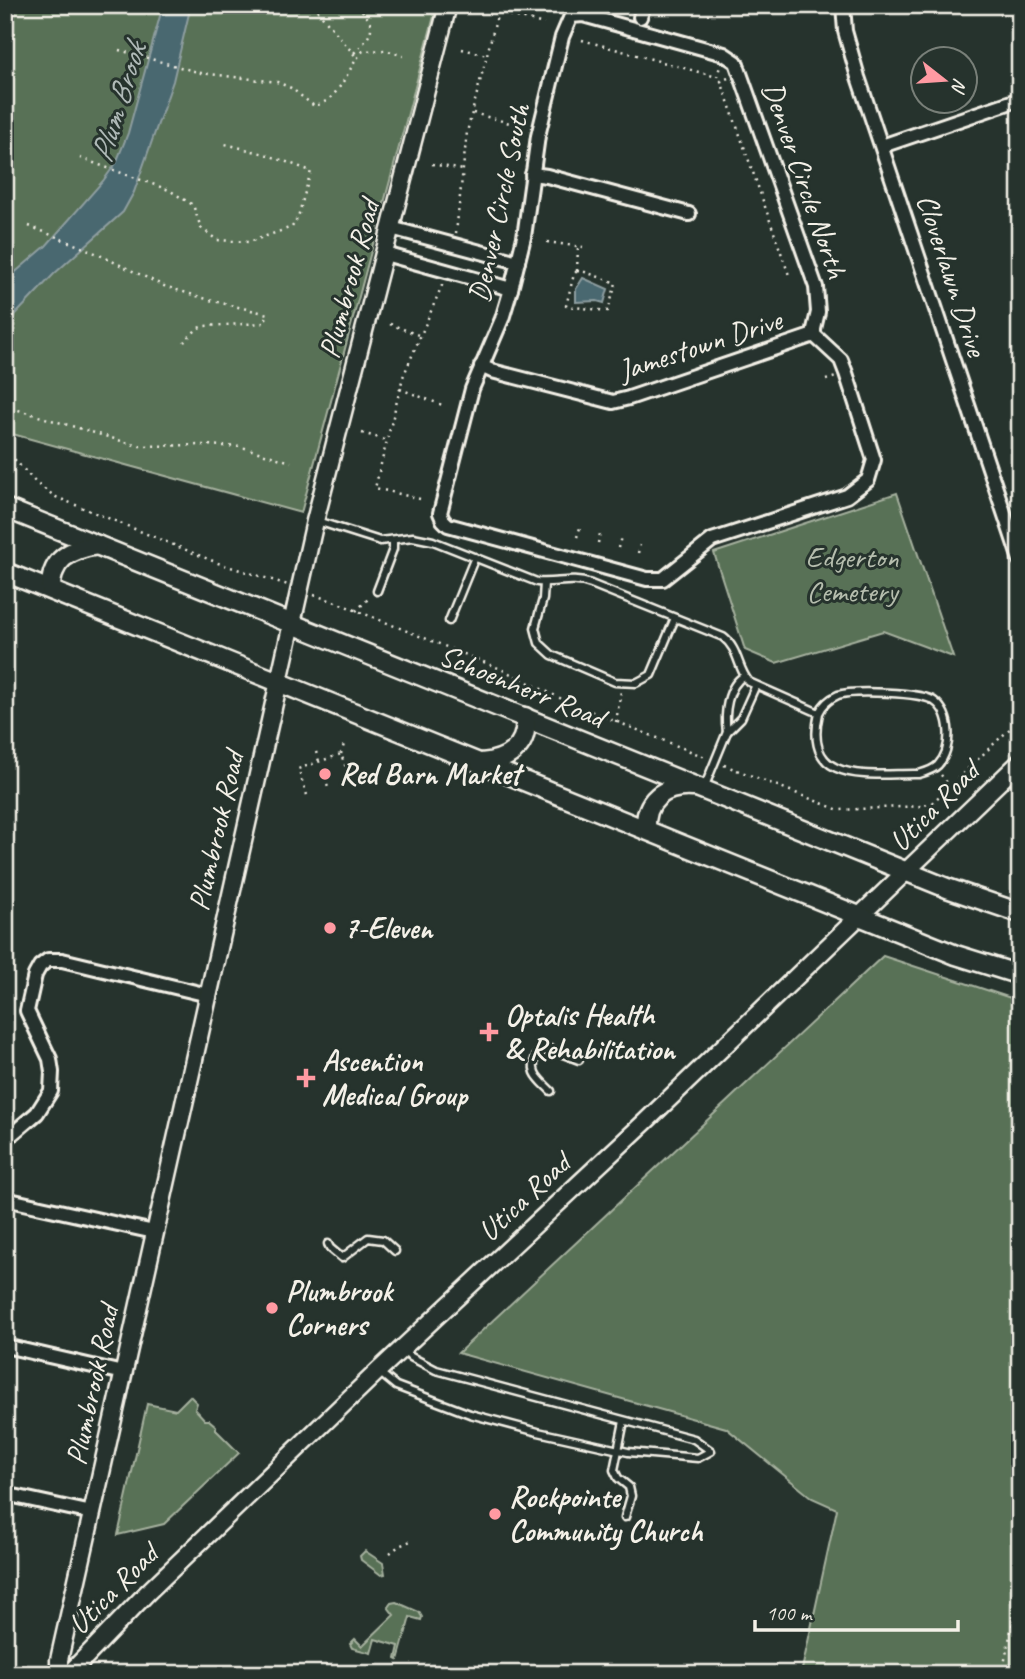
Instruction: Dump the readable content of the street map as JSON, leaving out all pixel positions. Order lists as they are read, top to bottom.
{
  "streets": {
    "main road": ["Schoenherr Road"],
    "street": [
      "Denver Circle North",
      "Denver Circle South",
      "Cloverlawn Drive",
      "Plumbrook Road",
      "Jamestown Drive",
      "Utica Road"
    ]
  },
  "crossings": [
    ["Denver Circle North", "Denver Circle South"],
    ["Denver Circle North", "Jamestown Drive"],
    ["Denver Circle South", "Jamestown Drive"],
    ["Plumbrook Road", "Schoenherr Road"],
    ["Schoenherr Road", "Utica Road"]
  ],
  "water": ["Plum Brook"],
  "parks": ["Edgerton Cemetery"],
  "places": {
    "other": [
      "Red Barn Market",
      "7-Eleven",
      "Plumbrook Corners",
      "Rockpointe Community Church"
    ],
    "health": ["Optalis Health & Rehabilitation", "Ascention Medical Group"]
  },
  "scale_bar": "100 m",
  "north": "right"
}
